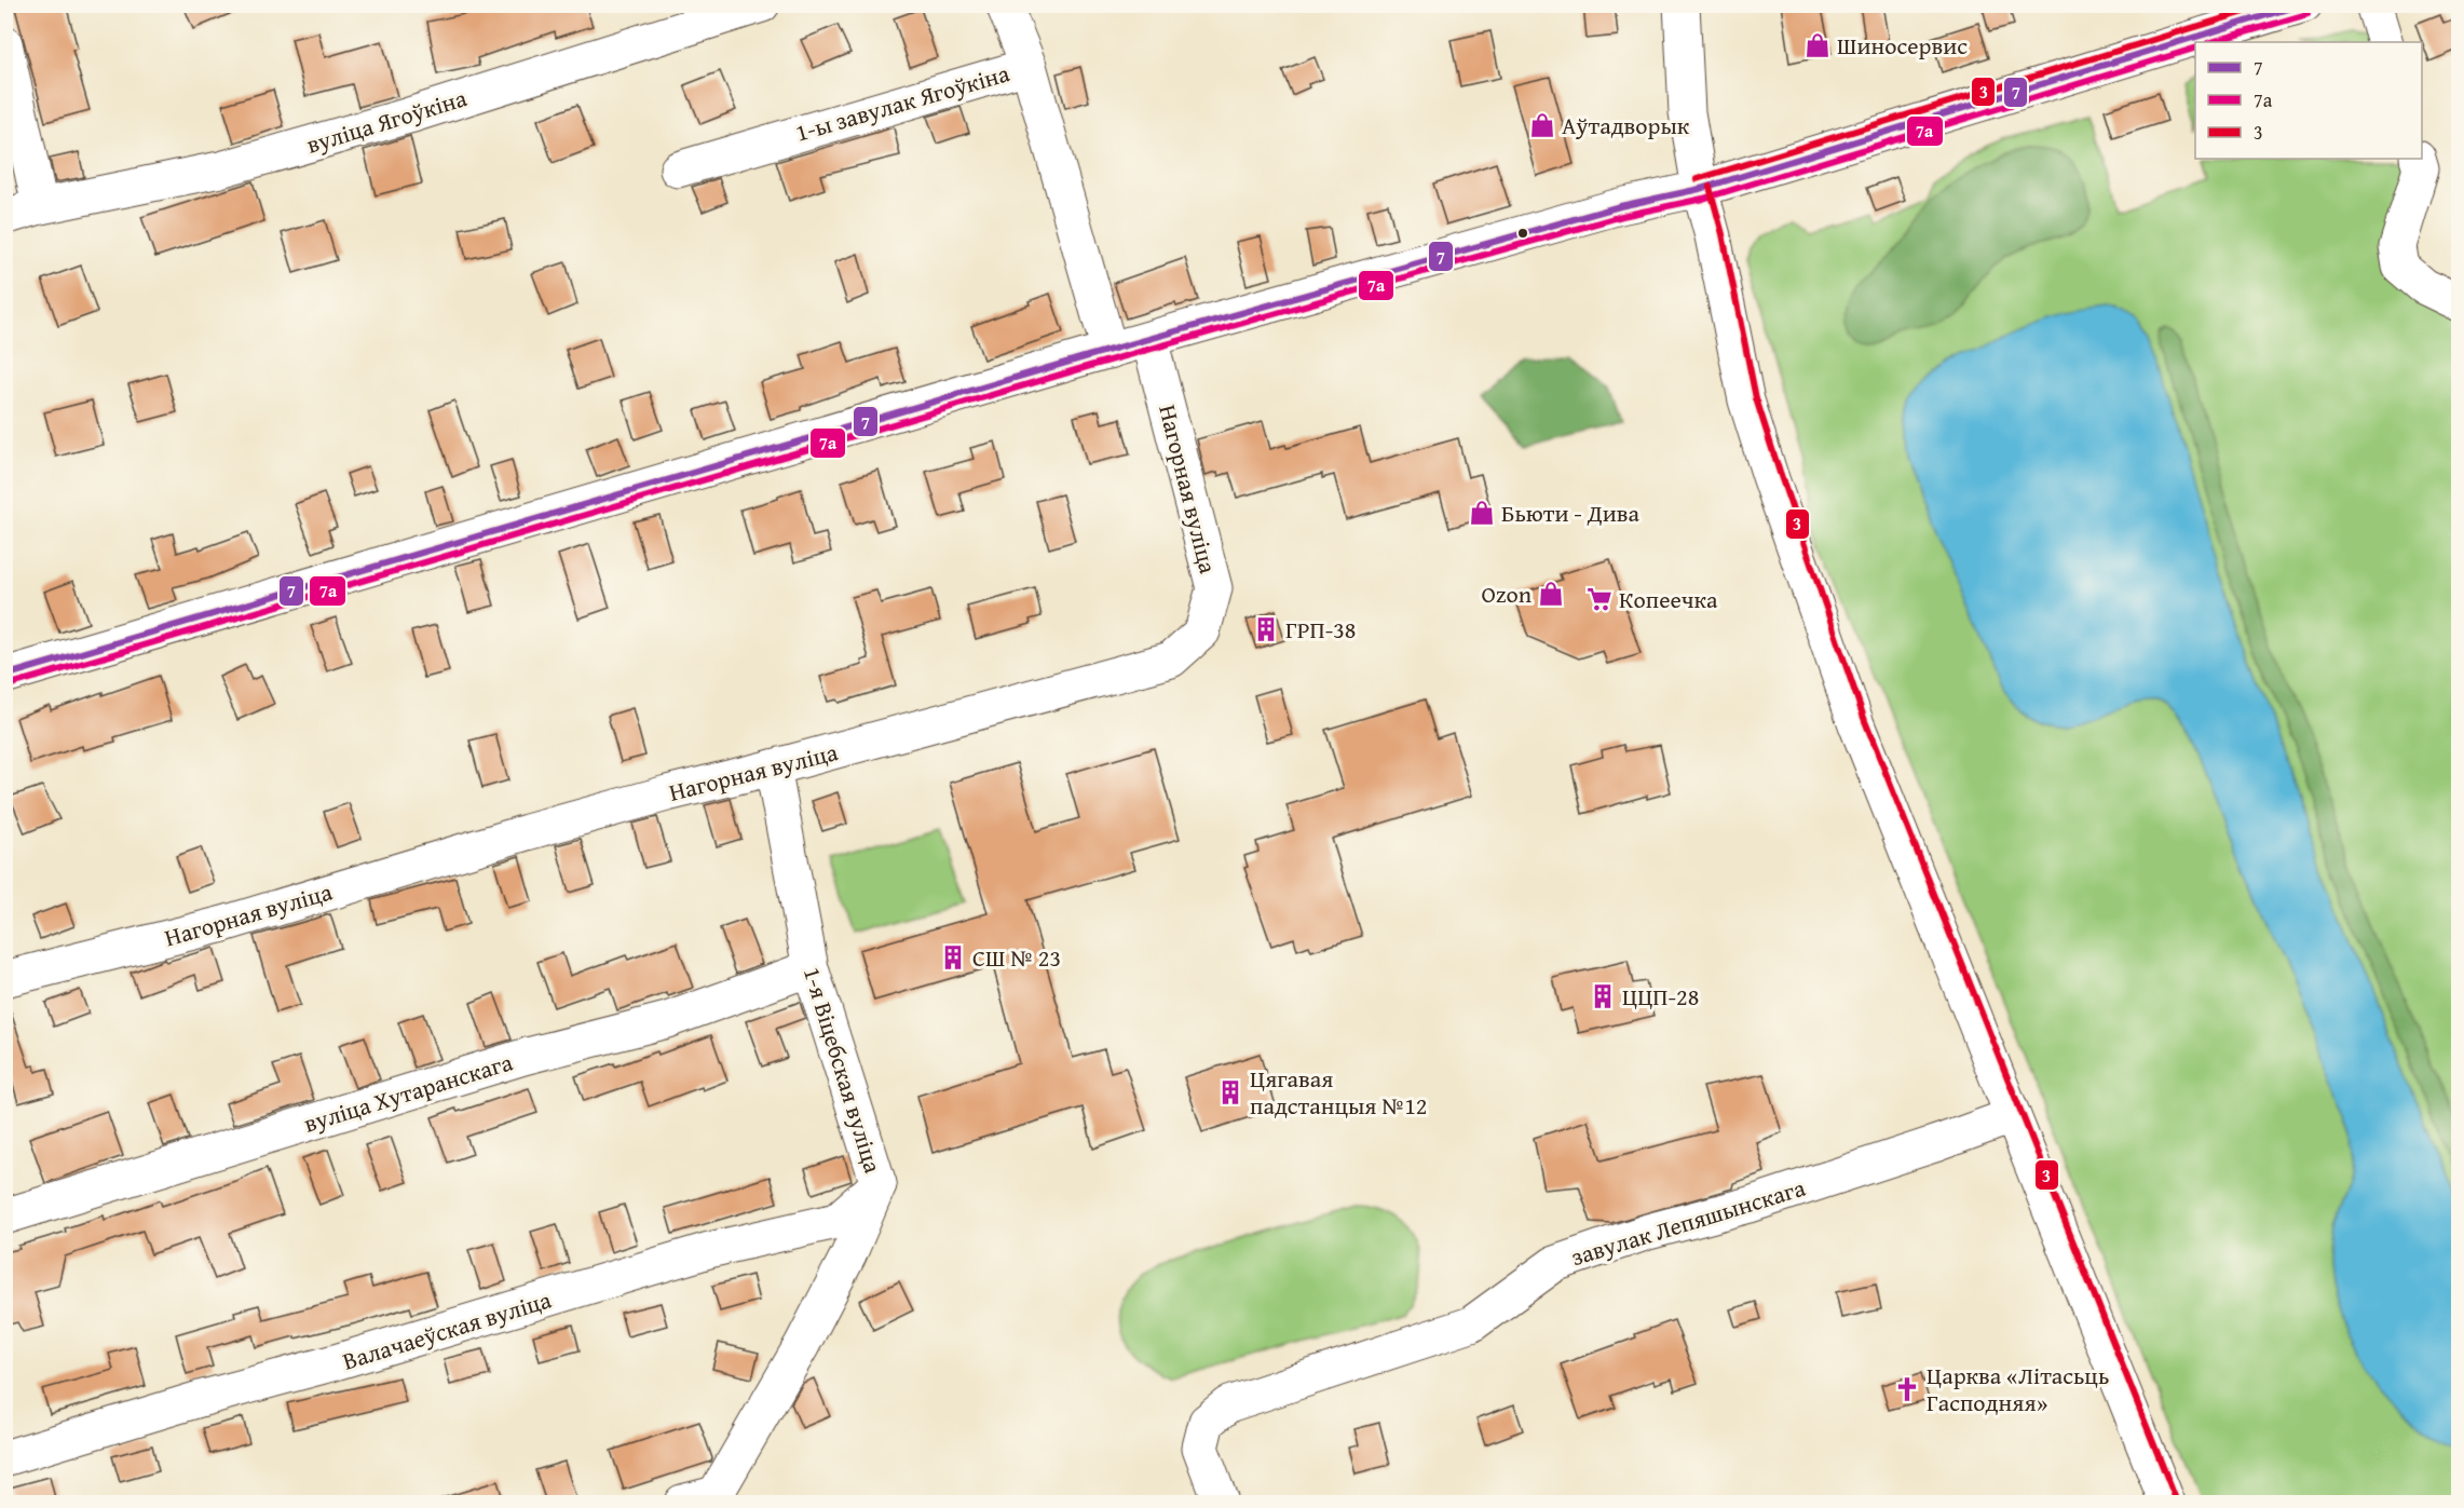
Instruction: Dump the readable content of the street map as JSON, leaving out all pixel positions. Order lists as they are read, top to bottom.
{
  "streets": {
    "street": [
      "1-ы завулак Ягоўкіна",
      "вуліца Ягоўкіна",
      "Нагорная вуліца",
      "1-я Віцебская вуліца",
      "вуліца Хутаранскага",
      "завулак Лепяшынскага",
      "Валачаеўская вуліца"
    ]
  },
  "crossings": [
    ["Нагорная вуліца", "1-я Віцебская вуліца"],
    ["1-я Віцебская вуліца", "вуліца Хутаранскага"],
    ["1-я Віцебская вуліца", "Валачаеўская вуліца"]
  ],
  "places": {
    "shop": [
      "Шиносервис",
      "Аўтадворык",
      "Бьюти - Дива",
      "Ozon"
    ],
    "supermarket": ["Копеечка"],
    "building": [
      "ГРП-38",
      "СШ № 23",
      "ЦЦП-28",
      "Цягавая падстанцыя №12"
    ],
    "church": ["Царква «Літасьць Гасподняя»"]
  },
  "lines": ["transit line 7", "transit line 3", "transit line 7а"],
  "legend": ["7", "7а", "3"]
}
